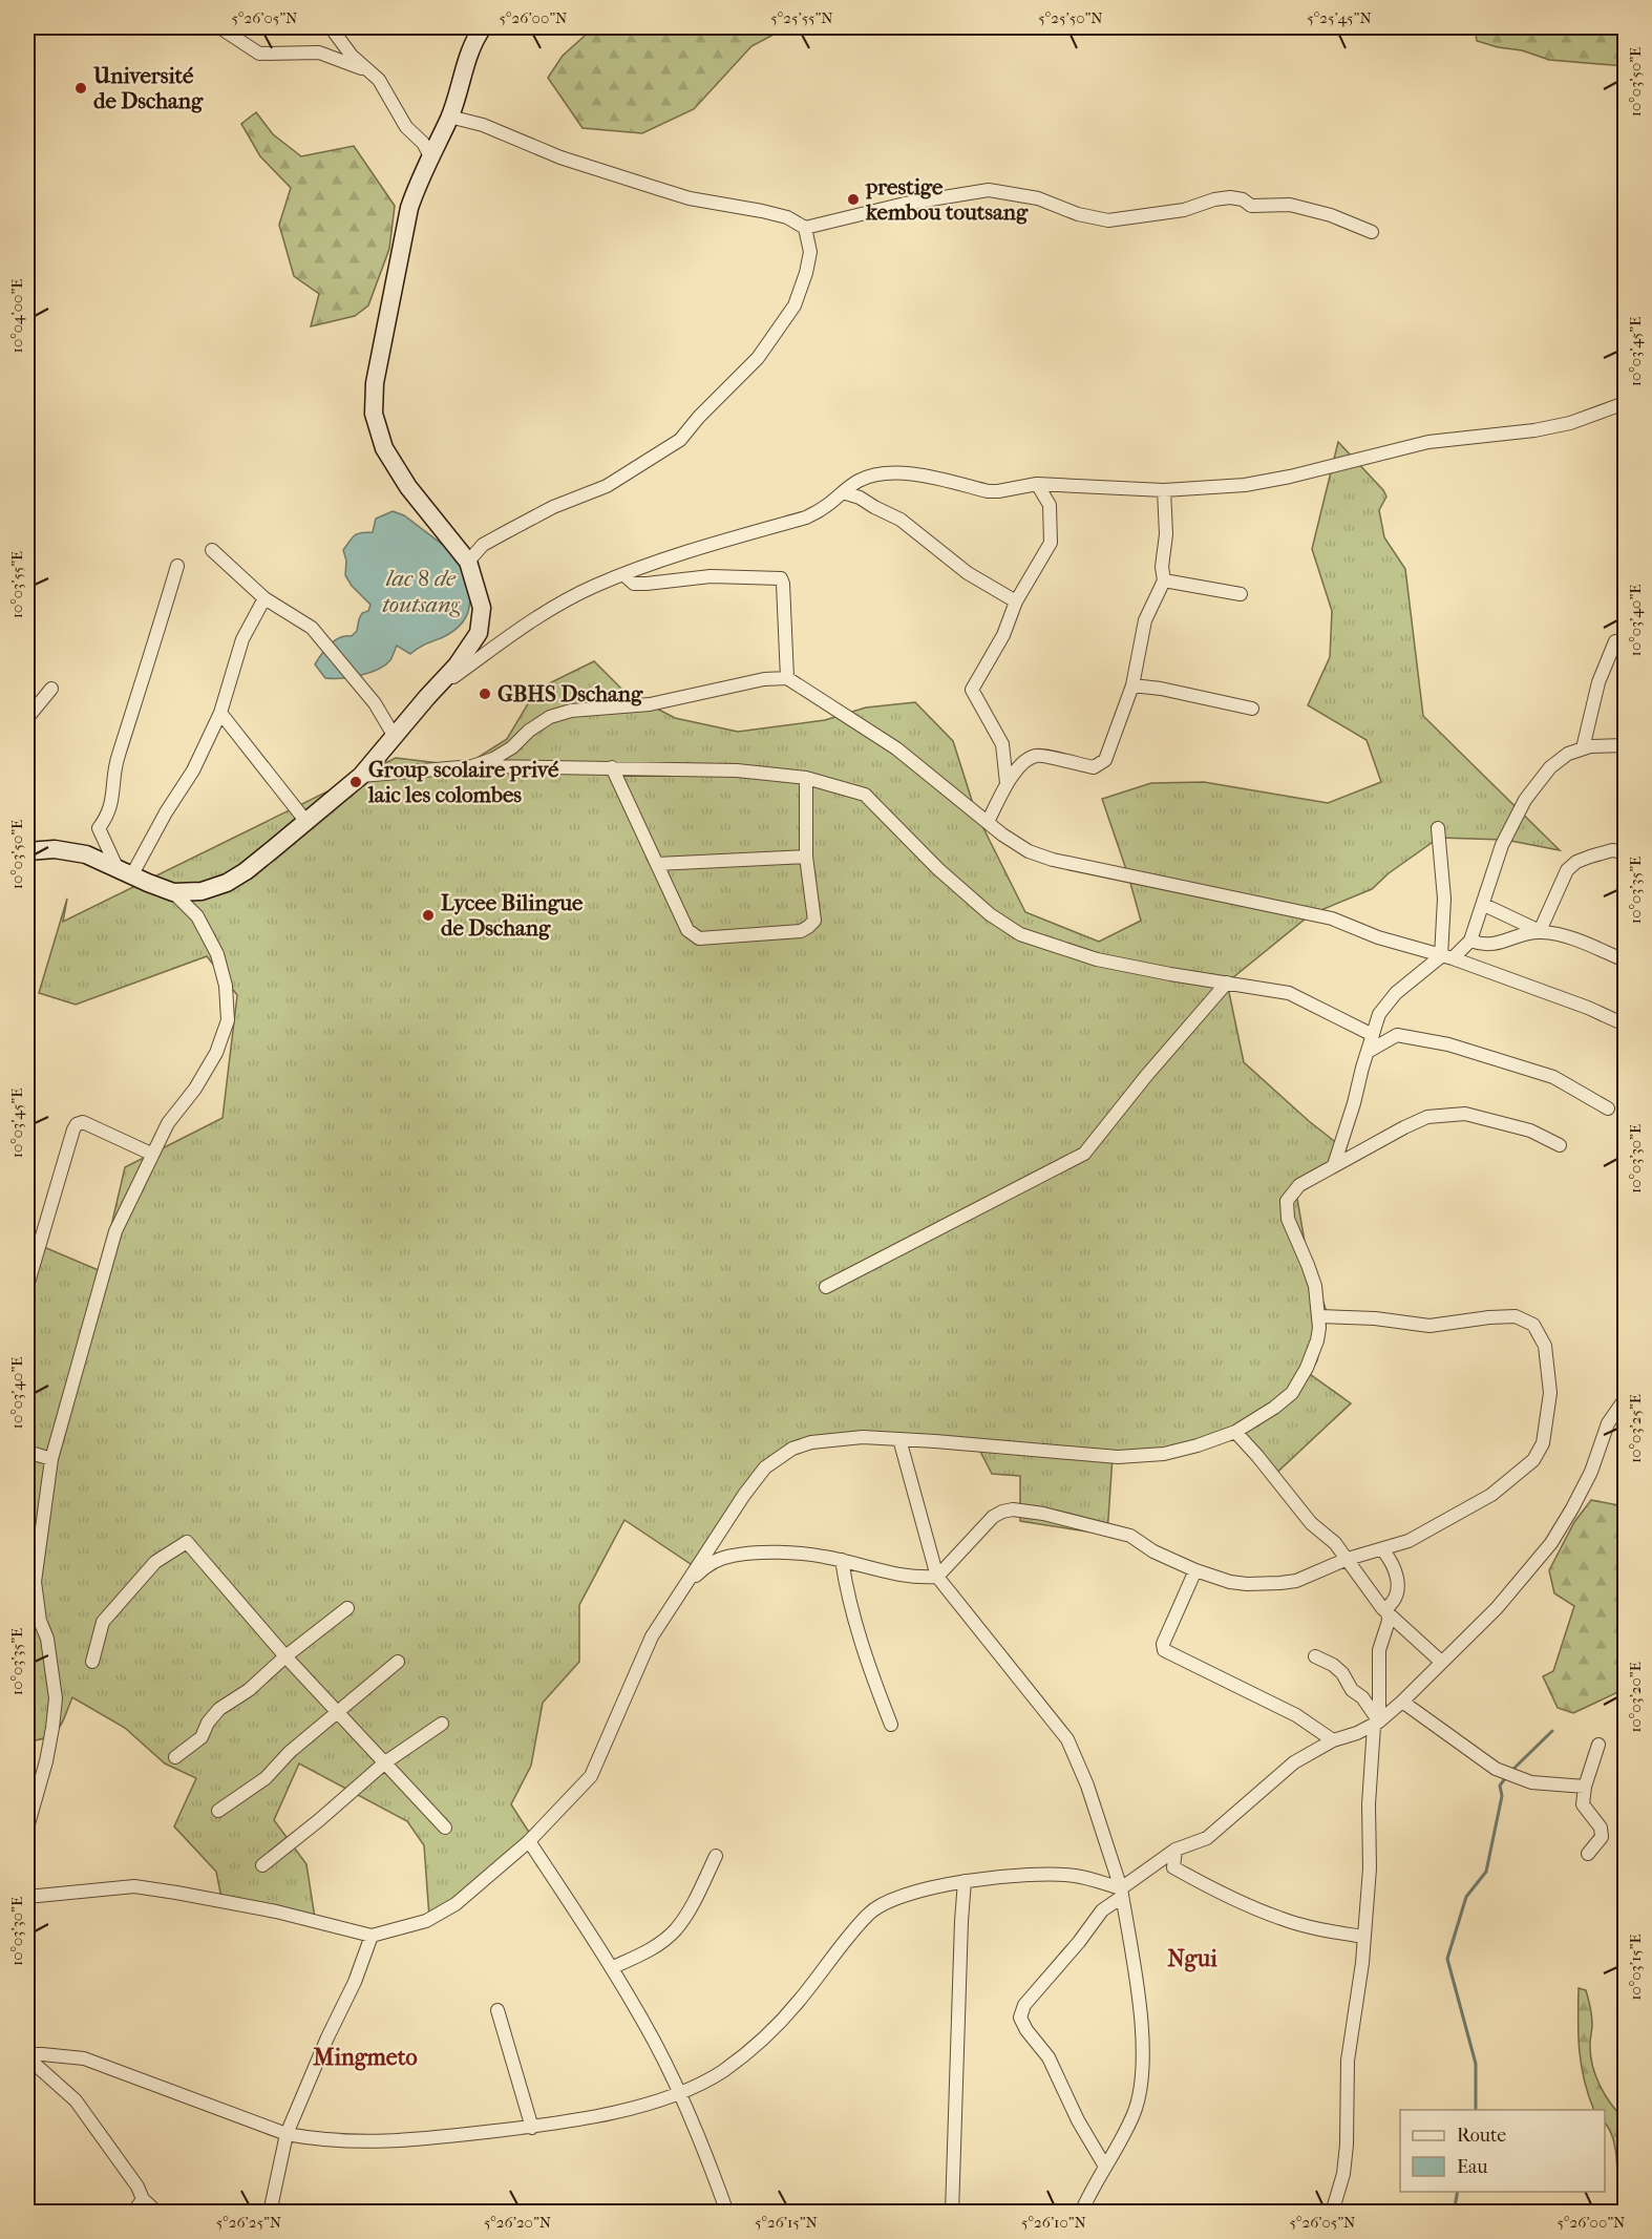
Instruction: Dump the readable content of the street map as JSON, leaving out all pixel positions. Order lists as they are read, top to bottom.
{
  "districts": ["Ngui", "Mingmeto"],
  "water": ["lac 8 de toutsang"],
  "places": [
    "Université de Dschang",
    "prestige kembou toutsang",
    "GBHS Dschang",
    "Group scolaire privé laic les colombes",
    "Lycee Bilingue de Dschang"
  ],
  "legend": ["Route", "Eau"],
  "coordinates": [
    "5°26'05\"N",
    "5°26'00\"N",
    "5°25'55\"N",
    "5°25'50\"N",
    "5°25'45\"N",
    "10°03'50\"E",
    "10°04'00\"E",
    "10°03'45\"E",
    "10°03'55\"E",
    "10°03'40\"E",
    "10°03'35\"E",
    "10°03'30\"E",
    "10°03'25\"E",
    "10°03'20\"E",
    "10°03'15\"E",
    "5°26'25\"N",
    "5°26'20\"N",
    "5°26'15\"N",
    "5°26'10\"N"
  ]
}
